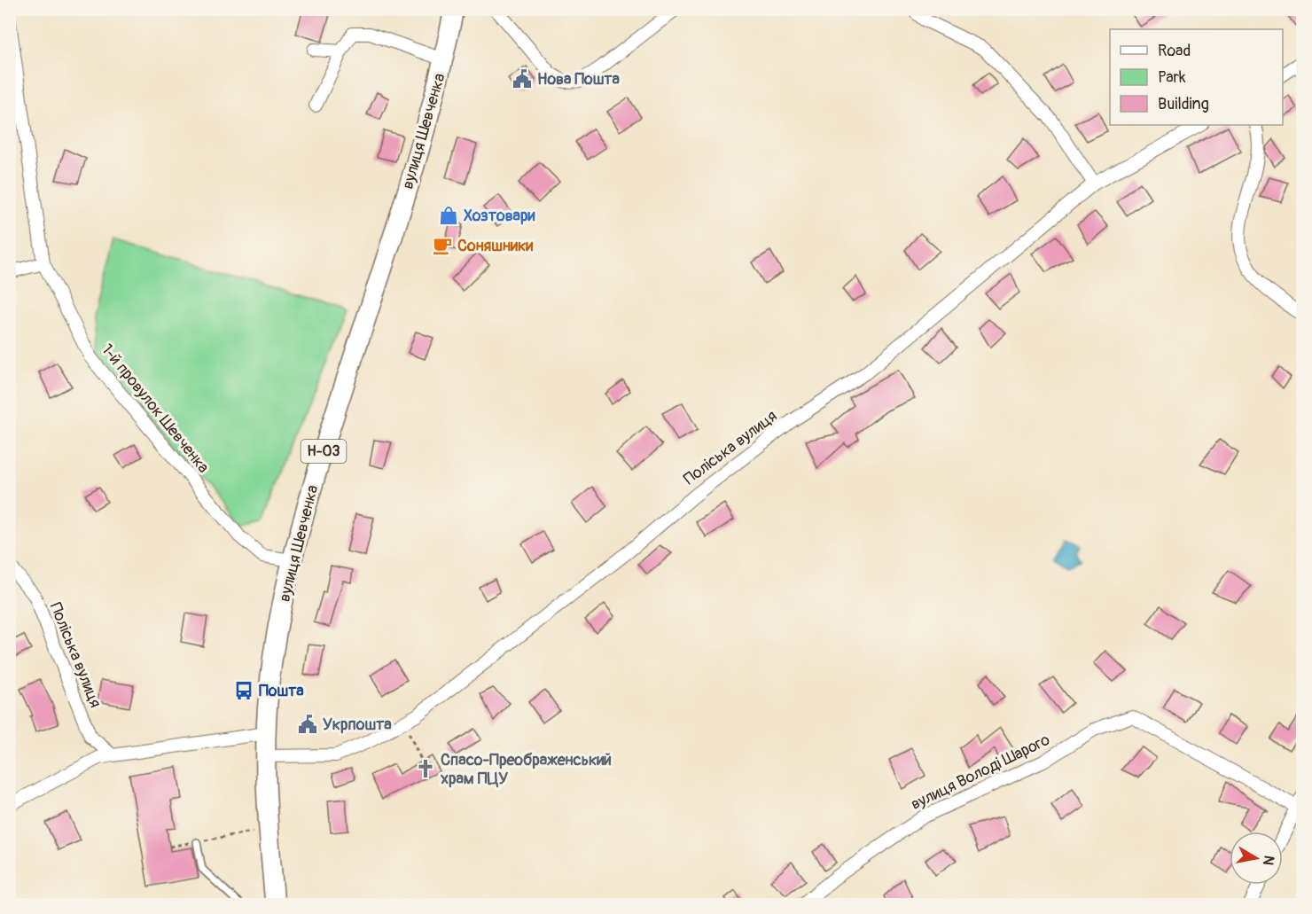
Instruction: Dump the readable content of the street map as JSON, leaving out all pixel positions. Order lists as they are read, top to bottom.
{
  "streets": {
    "main road": ["вулиця Шевченка", "Н-03"],
    "street": ["1-й провулок Шевченка", "Поліська вулиця", "вулиця Володі Шарого"]
  },
  "crossings": [
    ["вулиця Шевченка", "1-й провулок Шевченка"],
    ["вулиця Шевченка", "Поліська вулиця"]
  ],
  "places": {
    "public building": ["Нова Пошта", "Укрпошта"],
    "shop": ["Хозтовари"],
    "cafe": ["Соняшники"],
    "bus stop": ["Пошта"],
    "church": ["Спасо-Преображенський храм ПЦУ"]
  },
  "legend": ["Road", "Park", "Building"],
  "north": "right"
}
